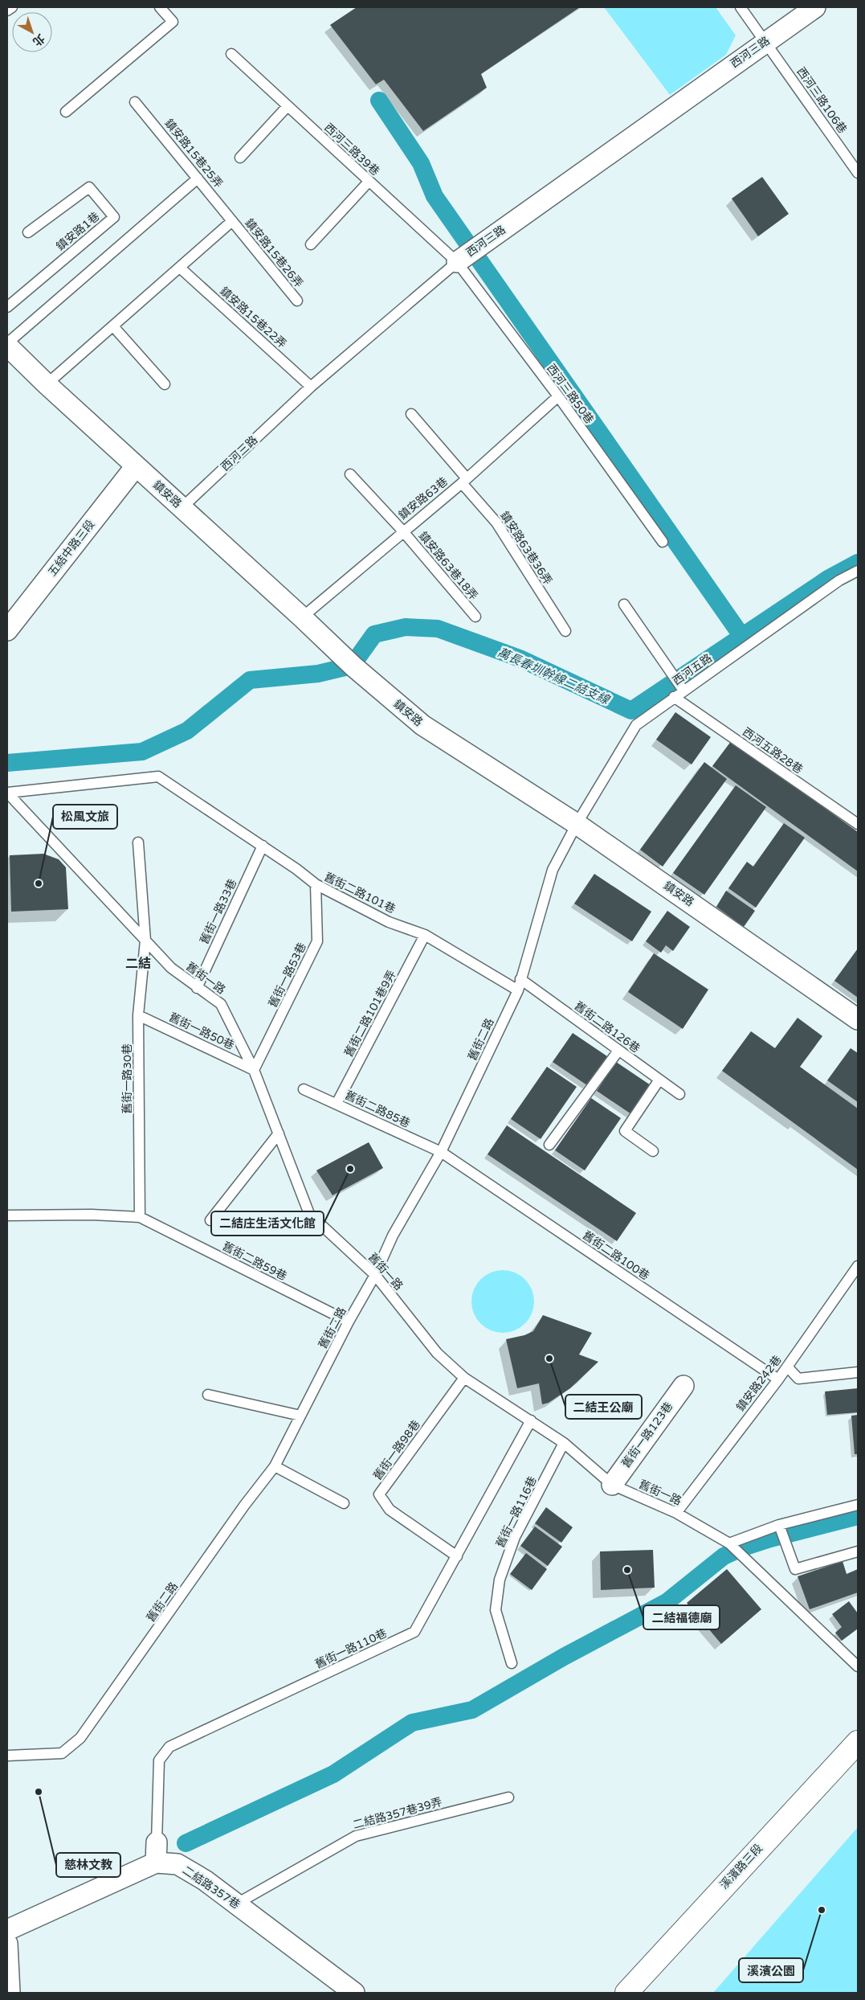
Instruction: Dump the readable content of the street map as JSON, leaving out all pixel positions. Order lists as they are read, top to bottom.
{
  "streets": {
    "street": [
      "西河三路",
      "鎮安路",
      "五結中路三段",
      "舊街一路123巷",
      "溪濱路三段",
      "二結路357巷"
    ],
    "lane": [
      "西河三路106巷",
      "西河三路39巷",
      "鎮安路15巷25弄",
      "鎮安路1巷",
      "鎮安路15巷26弄",
      "鎮安路15巷22弄",
      "西河三路50巷",
      "鎮安路63巷",
      "鎮安路63巷36弄",
      "鎮安路63巷18弄",
      "西河五路",
      "西河五路28巷",
      "舊街二路101巷",
      "舊街一路33巷",
      "舊街一路53巷",
      "舊街一路",
      "舊街二路101巷9弄",
      "舊街二路126巷",
      "舊街一路50巷",
      "舊街二路",
      "舊街一路30巷",
      "舊街二路85巷",
      "舊街二路100巷",
      "舊街二路59巷",
      "鎮安路242巷",
      "舊街一路98巷",
      "舊街一路116巷",
      "舊街一路110巷",
      "二結路357巷39弄"
    ]
  },
  "crossings": [
    ["西河三路", "西河三路106巷"],
    ["西河三路", "西河三路39巷"],
    ["西河三路", "鎮安路15巷22弄"],
    ["西河三路", "西河三路50巷"],
    ["西河三路", "鎮安路"],
    ["西河三路39巷", "西河三路50巷"],
    ["鎮安路15巷25弄", "鎮安路15巷26弄"],
    ["西河三路50巷", "鎮安路63巷"],
    ["鎮安路", "鎮安路63巷"],
    ["鎮安路", "五結中路三段"],
    ["鎮安路", "西河五路"],
    ["鎮安路", "舊街二路"],
    ["鎮安路63巷", "鎮安路63巷36弄"],
    ["鎮安路63巷", "鎮安路63巷18弄"],
    ["西河五路", "西河五路28巷"],
    ["西河五路", "舊街二路"],
    ["舊街二路101巷", "舊街一路33巷"],
    ["舊街二路101巷", "舊街一路53巷"],
    ["舊街二路101巷", "舊街一路"],
    ["舊街二路101巷", "舊街二路101巷9弄"],
    ["舊街二路101巷", "舊街二路"],
    ["舊街一路33巷", "舊街一路"],
    ["舊街一路53巷", "舊街一路"],
    ["舊街一路53巷", "舊街一路50巷"],
    ["舊街一路", "舊街一路50巷"],
    ["舊街一路", "舊街二路"],
    ["舊街一路", "舊街一路30巷"],
    ["舊街一路", "鎮安路242巷"],
    ["舊街一路", "舊街一路123巷"],
    ["舊街一路", "舊街一路98巷"],
    ["舊街一路", "舊街一路116巷"],
    ["舊街一路", "舊街一路110巷"],
    ["舊街二路101巷9弄", "舊街二路85巷"],
    ["舊街二路126巷", "舊街二路"],
    ["舊街一路50巷", "舊街一路30巷"],
    ["舊街二路", "舊街二路85巷"],
    ["舊街二路", "舊街二路100巷"],
    ["舊街二路", "舊街二路59巷"],
    ["舊街一路30巷", "舊街二路59巷"],
    ["舊街二路85巷", "舊街二路100巷"],
    ["舊街二路100巷", "鎮安路242巷"],
    ["舊街一路98巷", "舊街一路110巷"],
    ["二結路357巷39弄", "二結路357巷"]
  ],
  "districts": ["二結"],
  "water": ["萬長春圳幹線二結支線"],
  "places": [
    "松風文旅",
    "二結庄生活文化館",
    "二結王公廟",
    "二結福德廟",
    "慈林文教",
    "溪濱公園"
  ],
  "north": "bottom right"
}
